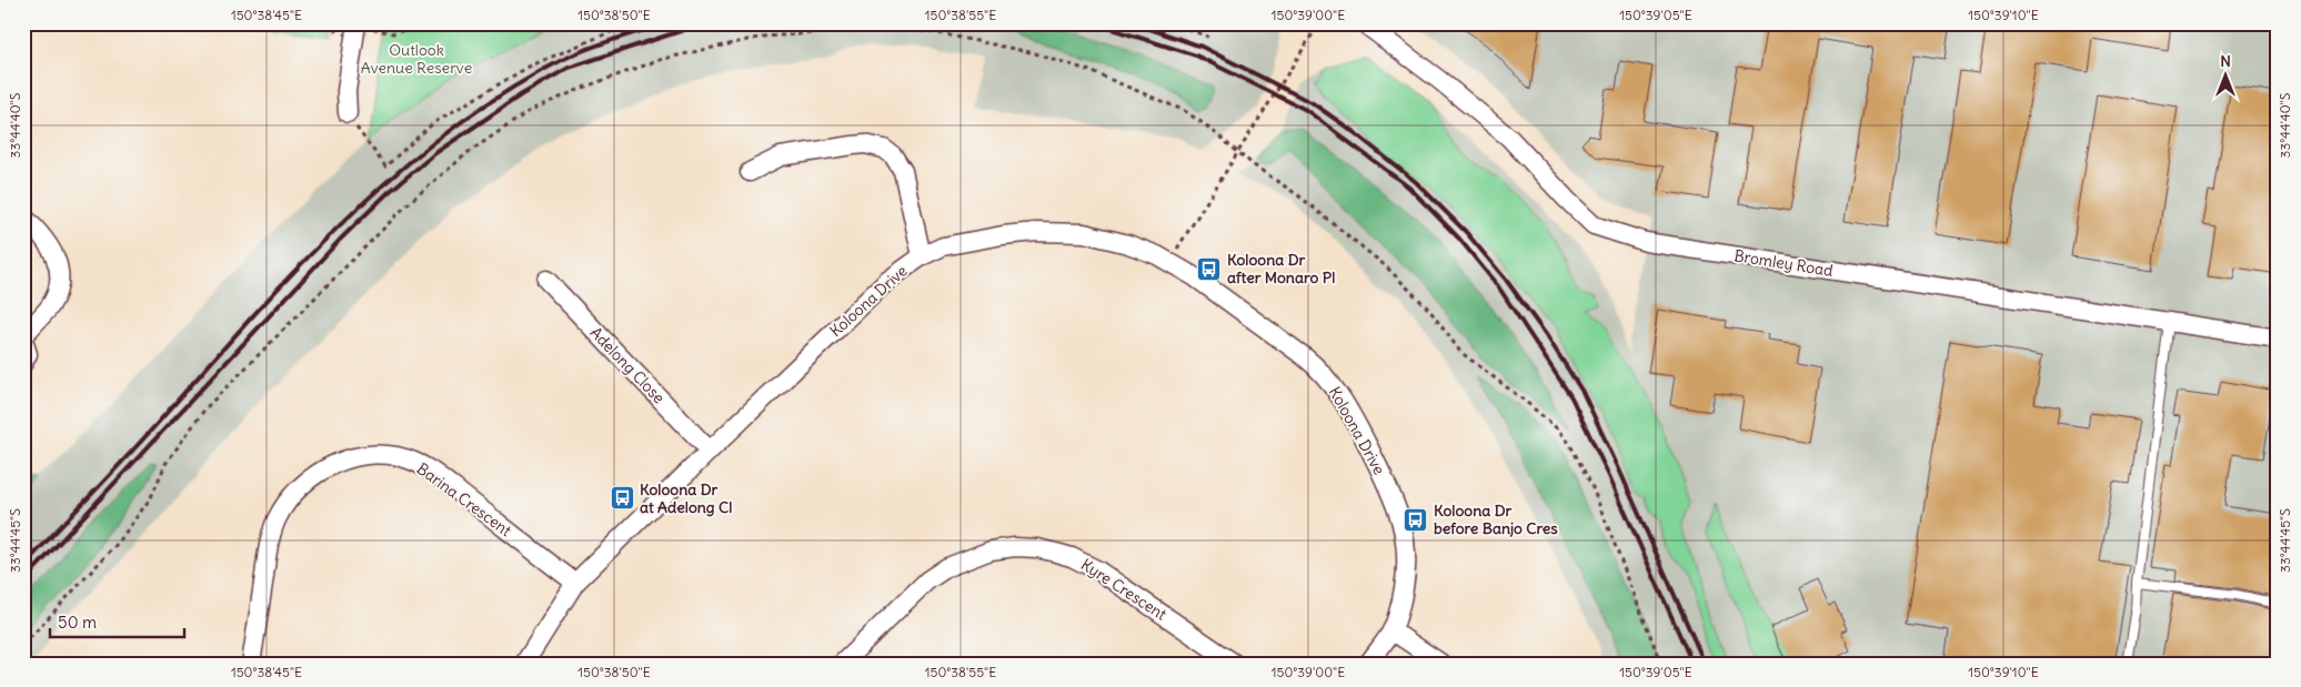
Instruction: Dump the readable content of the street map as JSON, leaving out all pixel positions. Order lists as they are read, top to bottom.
{
  "streets": {
    "street": [
      "Bromley Road",
      "Koloona Drive",
      "Adelong Close",
      "Barina Crescent",
      "Kyre Crescent"
    ]
  },
  "crossings": [
    ["Koloona Drive", "Adelong Close"],
    ["Koloona Drive", "Barina Crescent"]
  ],
  "parks": ["Outlook Avenue Reserve"],
  "places": {
    "bus stop": ["Koloona Dr after Monaro Pl", "Koloona Dr at Adelong Cl", "Koloona Dr before Banjo Cres"]
  },
  "scale_bar": "50 m",
  "north": "top",
  "coordinates": [
    "150°38'45\"E",
    "150°38'50\"E",
    "150°38'55\"E",
    "150°39'00\"E",
    "150°39'05\"E",
    "150°39'10\"E",
    "33°44'40\"S",
    "33°44'45\"S"
  ]
}
